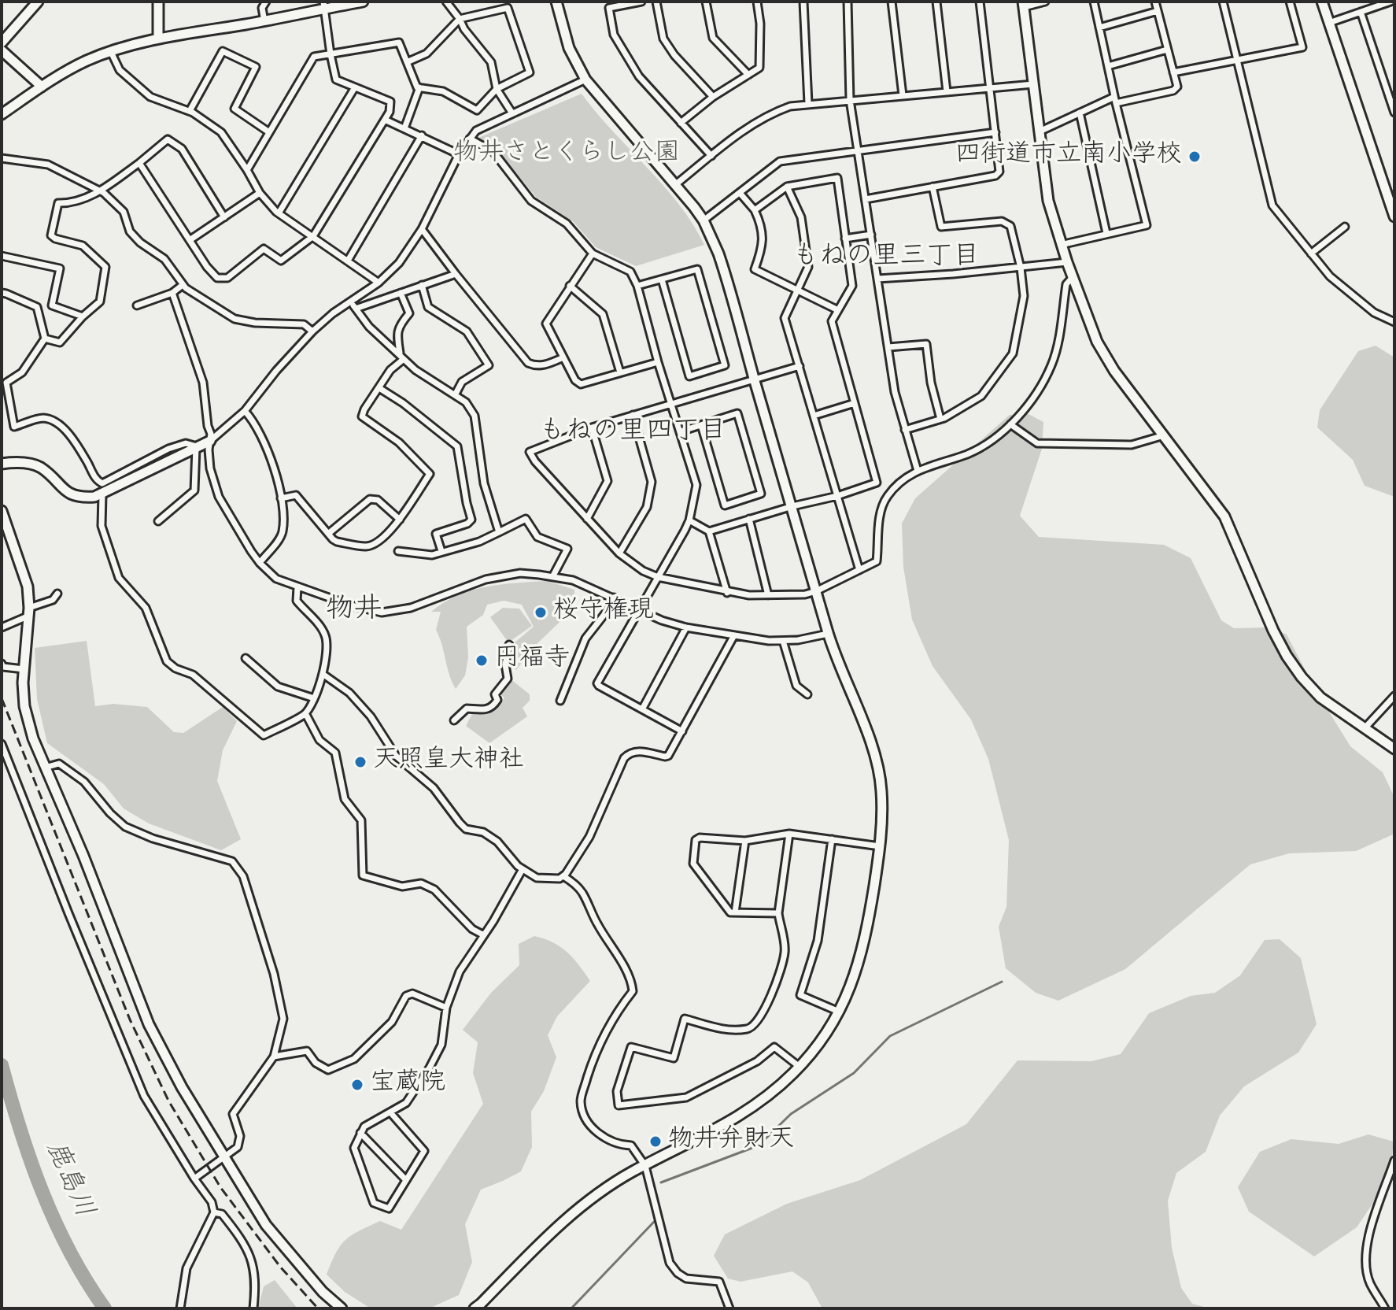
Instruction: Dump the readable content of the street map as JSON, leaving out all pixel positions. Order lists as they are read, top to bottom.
{
  "districts": ["もねの里三丁目", "もねの里四丁目", "物井"],
  "water": ["鹿島川"],
  "parks": ["物井さとくらし公園"],
  "places": [
    "四街道市立南小学校",
    "桜守権現",
    "円福寺",
    "天照皇大神社",
    "宝蔵院",
    "物井弁財天"
  ]
}
